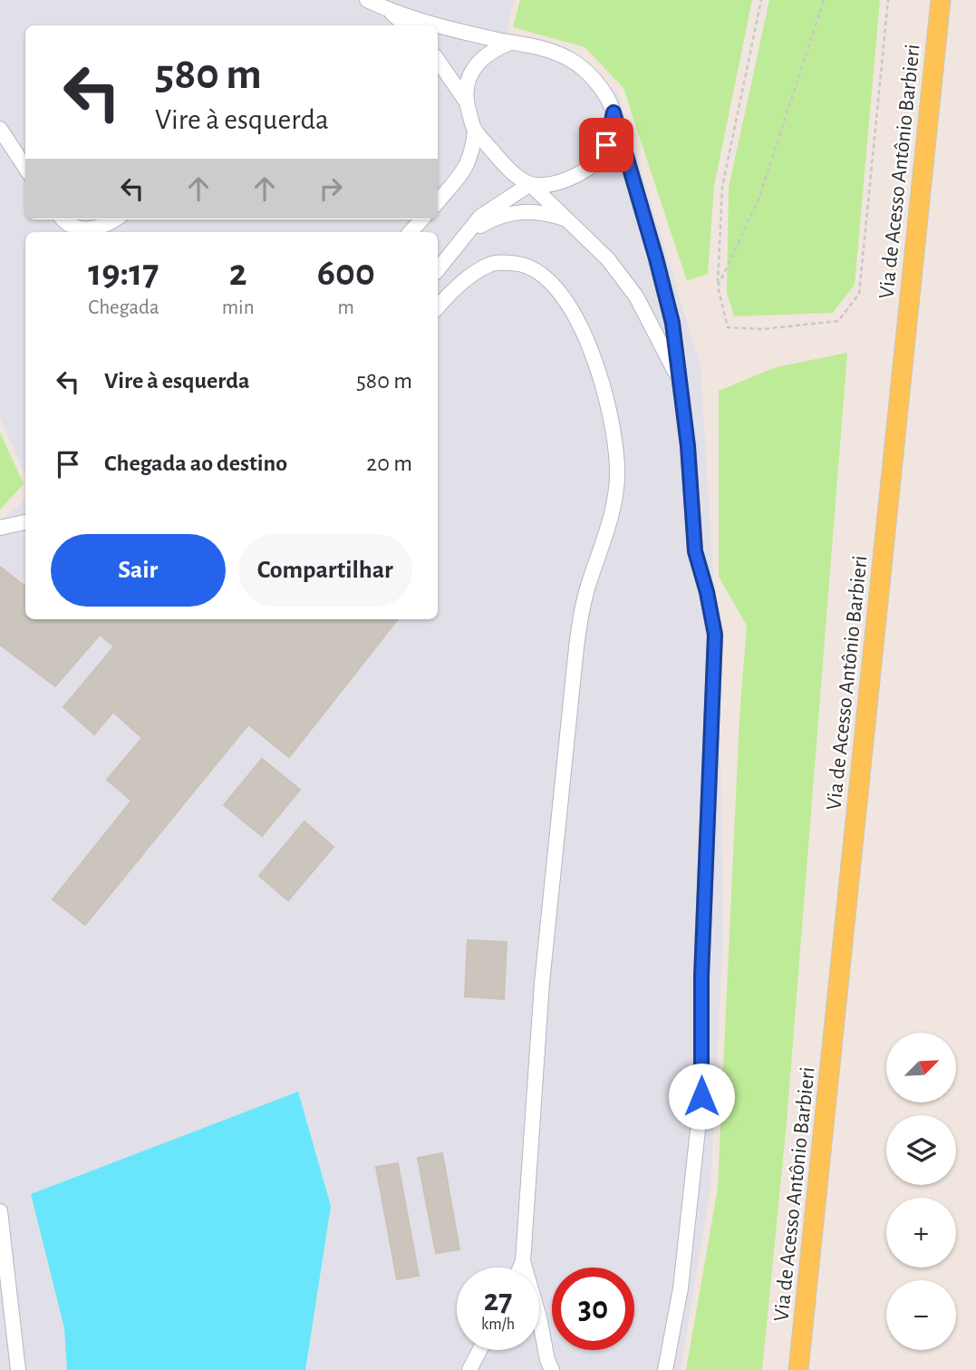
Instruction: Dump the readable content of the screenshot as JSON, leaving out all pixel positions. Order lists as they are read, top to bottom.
{
  "streets": {
    "main road": ["Via de Acesso Antônio Barbieri"]
  },
  "north": "top right",
  "page": {
    "turn": ["580 m", "Vire à esquerda"],
    "eta": [
      "19:17",
      "Chegada",
      "2",
      "min",
      "600",
      "m"
    ],
    "list": [
      {
        "name": "Vire à esquerda",
        "value": "580 m"
      },
      {
        "name": "Chegada ao destino",
        "value": "20 m"
      }
    ],
    "buttons": ["Sair", "Compartilhar"],
    "map_buttons": ["+", "−"],
    "speed": "27 km/h",
    "limit": "30"
  }
}
